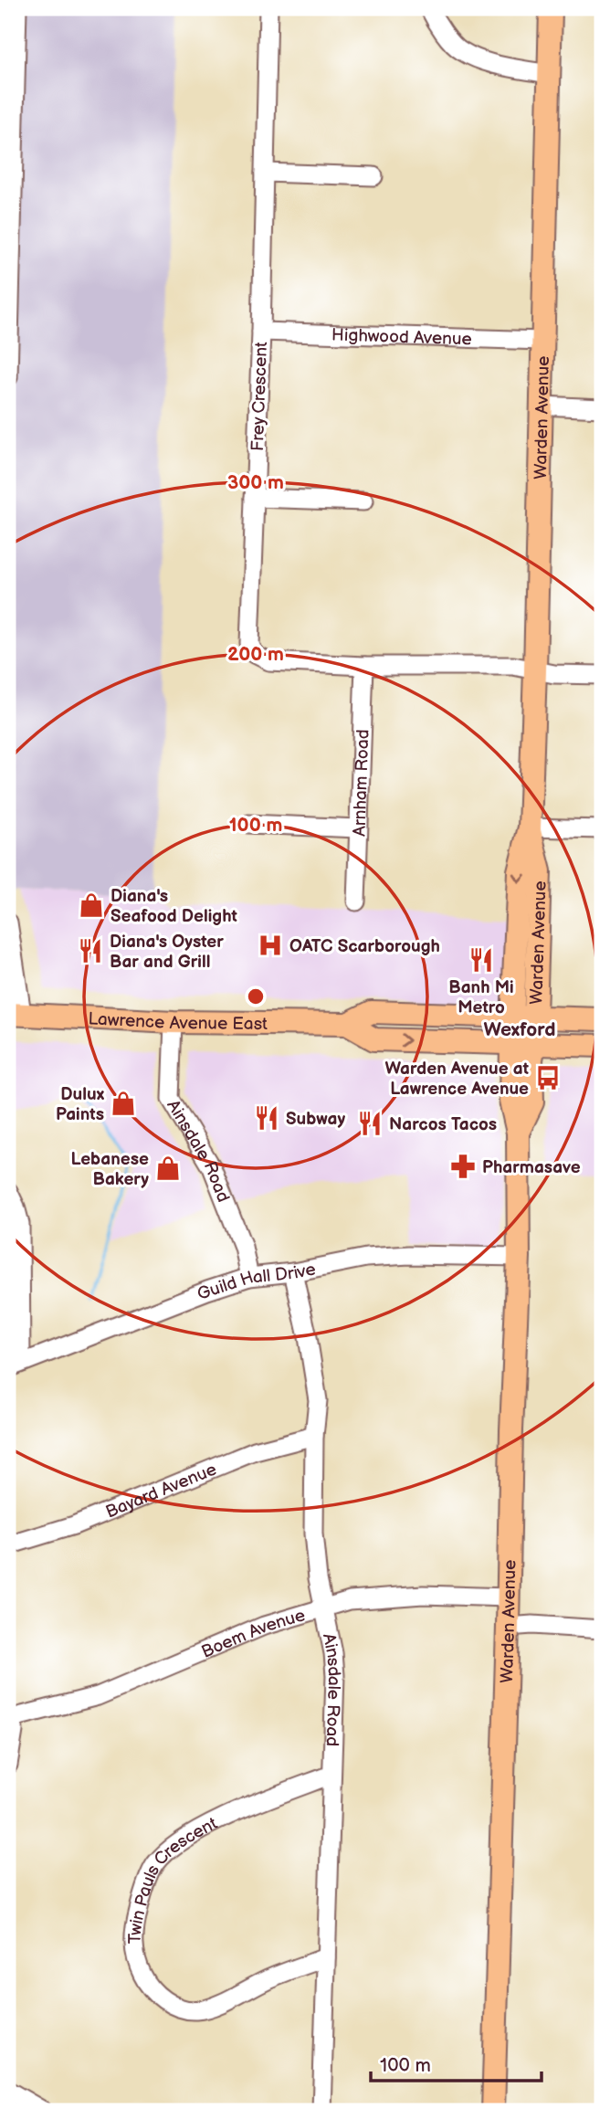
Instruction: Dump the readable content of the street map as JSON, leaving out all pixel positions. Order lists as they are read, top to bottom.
{
  "streets": {
    "main road": ["Warden Avenue", "Lawrence Avenue East"],
    "street": [
      "Highwood Avenue",
      "Frey Crescent",
      "Arnham Road",
      "Ainsdale Road",
      "Guild Hall Drive",
      "Bayard Avenue",
      "Boem Avenue",
      "Twin Pauls Crescent"
    ]
  },
  "crossings": [
    ["Highwood Avenue", "Frey Crescent"],
    ["Highwood Avenue", "Warden Avenue"],
    ["Frey Crescent", "Warden Avenue"],
    ["Frey Crescent", "Arnham Road"],
    ["Warden Avenue", "Lawrence Avenue East"],
    ["Warden Avenue", "Guild Hall Drive"],
    ["Warden Avenue", "Boem Avenue"],
    ["Lawrence Avenue East", "Ainsdale Road"],
    ["Ainsdale Road", "Guild Hall Drive"],
    ["Ainsdale Road", "Bayard Avenue"],
    ["Ainsdale Road", "Boem Avenue"],
    ["Ainsdale Road", "Twin Pauls Crescent"]
  ],
  "districts": ["Wexford"],
  "places": {
    "shop": ["Diana's Seafood Delight", "Dulux Paints", "Lebanese Bakery"],
    "hospital": ["OATC Scarborough"],
    "restaurant": [
      "Diana's Oyster Bar and Grill",
      "Banh Mi Metro",
      "Subway",
      "Narcos Tacos"
    ],
    "bus stop": ["Warden Avenue at Lawrence Avenue"],
    "pharmacy": ["Pharmasave"]
  },
  "scale_bar": "100 m",
  "rings": ["300 m", "200 m", "100 m"]
}
